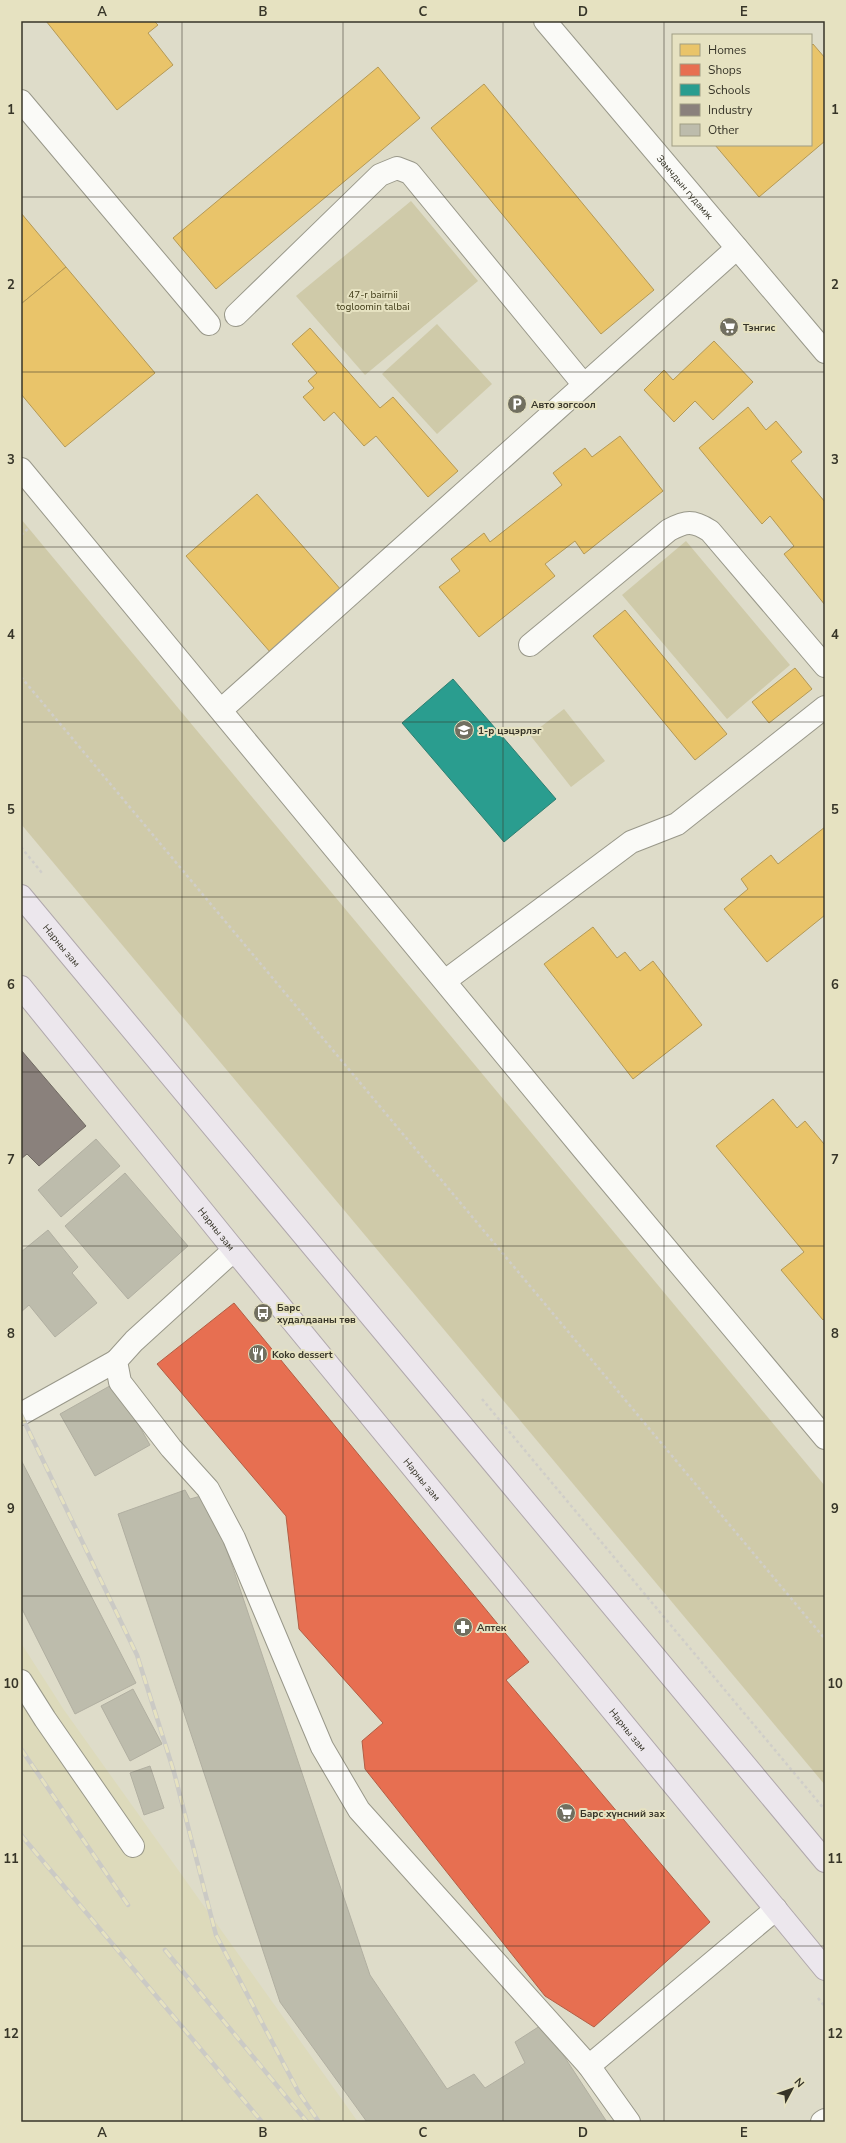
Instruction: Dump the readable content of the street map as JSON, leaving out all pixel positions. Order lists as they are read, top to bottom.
{
  "streets": {
    "main road": ["Нарны зам"],
    "street": ["Замчдын гудамж"]
  },
  "parks": ["47-r bairnii togloomin talbai"],
  "places": {
    "supermarket": ["Тэнгис", "Барс хүнсний зах"],
    "parking": ["Авто зогсоол"],
    "school or university": ["1-р цэцэрлэг"],
    "bus stop": ["Барс худалдааны төв"],
    "restaurant": ["Koko dessert"],
    "pharmacy": ["Аптек"]
  },
  "legend": [
    "Homes",
    "Shops",
    "Schools",
    "Industry",
    "Other"
  ],
  "north": "top right",
  "grid": {
    "columns": [
      "A",
      "B",
      "C",
      "D",
      "E"
    ],
    "rows": [
      "1",
      "2",
      "3",
      "4",
      "5",
      "6",
      "7",
      "8",
      "9",
      "10",
      "11",
      "12"
    ]
  }
}
